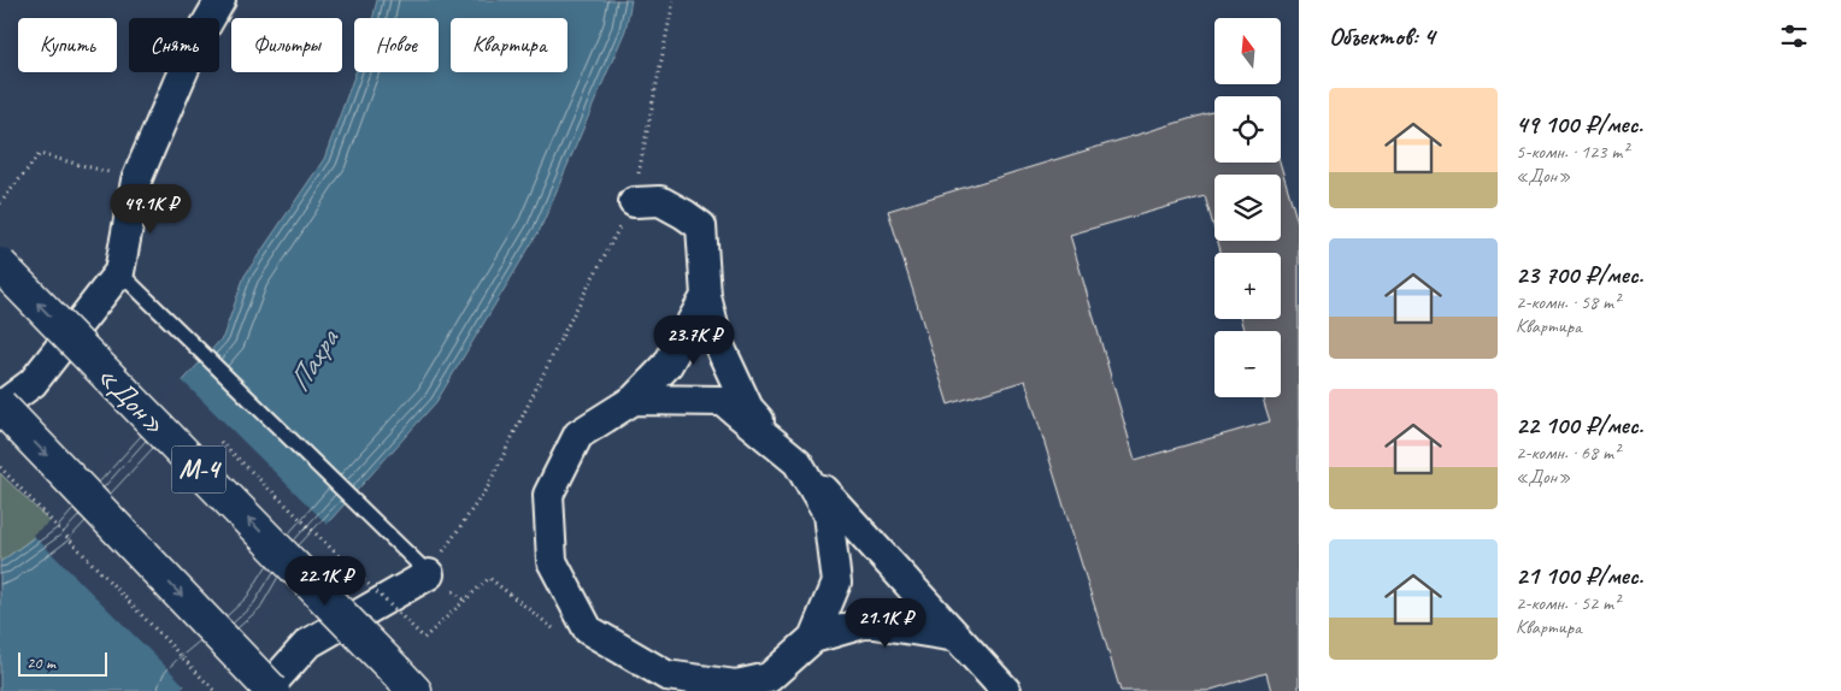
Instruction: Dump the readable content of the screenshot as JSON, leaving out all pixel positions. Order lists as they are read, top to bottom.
{
  "streets": {
    "highway": ["«Дон»", "М-4"]
  },
  "water": ["Пахра"],
  "scale_bar": "20 m",
  "north": "top",
  "page": {
    "heading": "Объектов: 4",
    "map_buttons": ["+", "−"],
    "chip": [
      "Купить",
      "Снять",
      "Фильтры",
      "Новое",
      "Квартира"
    ],
    "list": [
      {
        "name": "49 100 ₽/мес.",
        "note": "5-комн. · 123 m² · «Дон»"
      },
      {
        "name": "23 700 ₽/мес.",
        "note": "2-комн. · 58 m² · Квартира"
      },
      {
        "name": "22 100 ₽/мес.",
        "note": "2-комн. · 68 m² · «Дон»"
      },
      {
        "name": "21 100 ₽/мес.",
        "note": "2-комн. · 52 m² · Квартира"
      }
    ],
    "price": [
      "49.1K ₽",
      "23.7K ₽",
      "22.1K ₽",
      "21.1K ₽"
    ],
    "scale": "20 m"
  }
}
